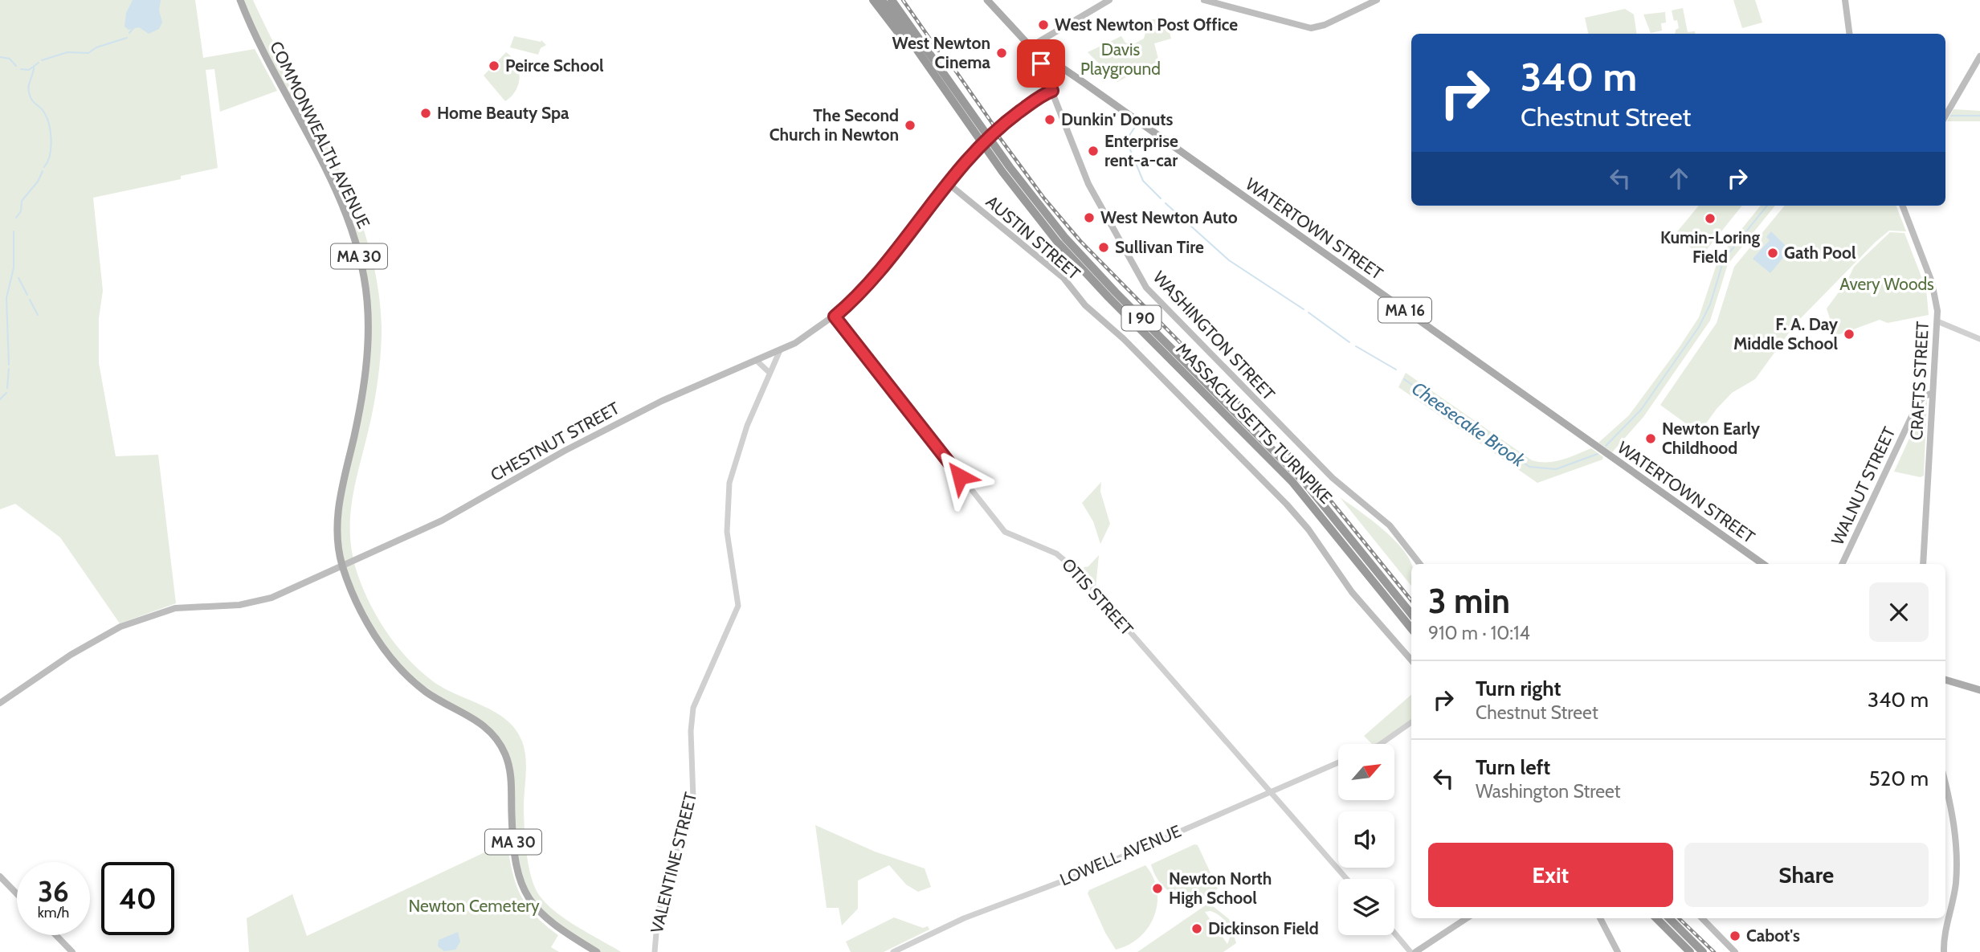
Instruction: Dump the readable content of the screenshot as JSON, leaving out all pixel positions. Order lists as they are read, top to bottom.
{
  "streets": {
    "highway": ["I 90", "MASSACHUSETTS TURNPIKE"],
    "main road": [
      "COMMONWEALTH AVENUE",
      "WATERTOWN STREET",
      "AUSTIN STREET",
      "MA 30",
      "MA 16",
      "WASHINGTON STREET",
      "CRAFTS STREET",
      "CHESTNUT STREET",
      "WALNUT STREET"
    ],
    "street": ["OTIS STREET", "LOWELL AVENUE", "VALENTINE STREET"]
  },
  "crossings": [
    ["COMMONWEALTH AVENUE", "CHESTNUT STREET"],
    ["WATERTOWN STREET", "WASHINGTON STREET"],
    ["AUSTIN STREET", "CHESTNUT STREET"],
    ["WASHINGTON STREET", "CHESTNUT STREET"],
    ["CRAFTS STREET", "WALNUT STREET"],
    ["CHESTNUT STREET", "OTIS STREET"],
    ["CHESTNUT STREET", "VALENTINE STREET"],
    ["OTIS STREET", "LOWELL AVENUE"]
  ],
  "water": ["Cheesecake Brook"],
  "parks": ["Davis Playground", "Avery Woods", "Newton Cemetery"],
  "places": [
    "West Newton Post Office",
    "West Newton Cinema",
    "Peirce School",
    "Home Beauty Spa",
    "Dunkin' Donuts",
    "The Second Church in Newton",
    "Enterprise rent-a-car",
    "West Newton Auto",
    "Kumin-Loring Field",
    "Sullivan Tire",
    "Gath Pool",
    "F. A. Day Middle School",
    "Newton Early Childhood",
    "Newton North High School",
    "Dickinson Field",
    "Cabot's"
  ],
  "north": "top right",
  "page": {
    "turn": ["340 m", "Chestnut Street"],
    "heading": ["3 min", "910 m · 10:14"],
    "list": [
      {
        "name": "Turn right",
        "note": "Chestnut Street",
        "value": "340 m"
      },
      {
        "name": "Turn left",
        "note": "Washington Street",
        "value": "520 m"
      }
    ],
    "buttons": ["Exit", "Share"],
    "speed": "36 km/h",
    "limit": "40"
  }
}
